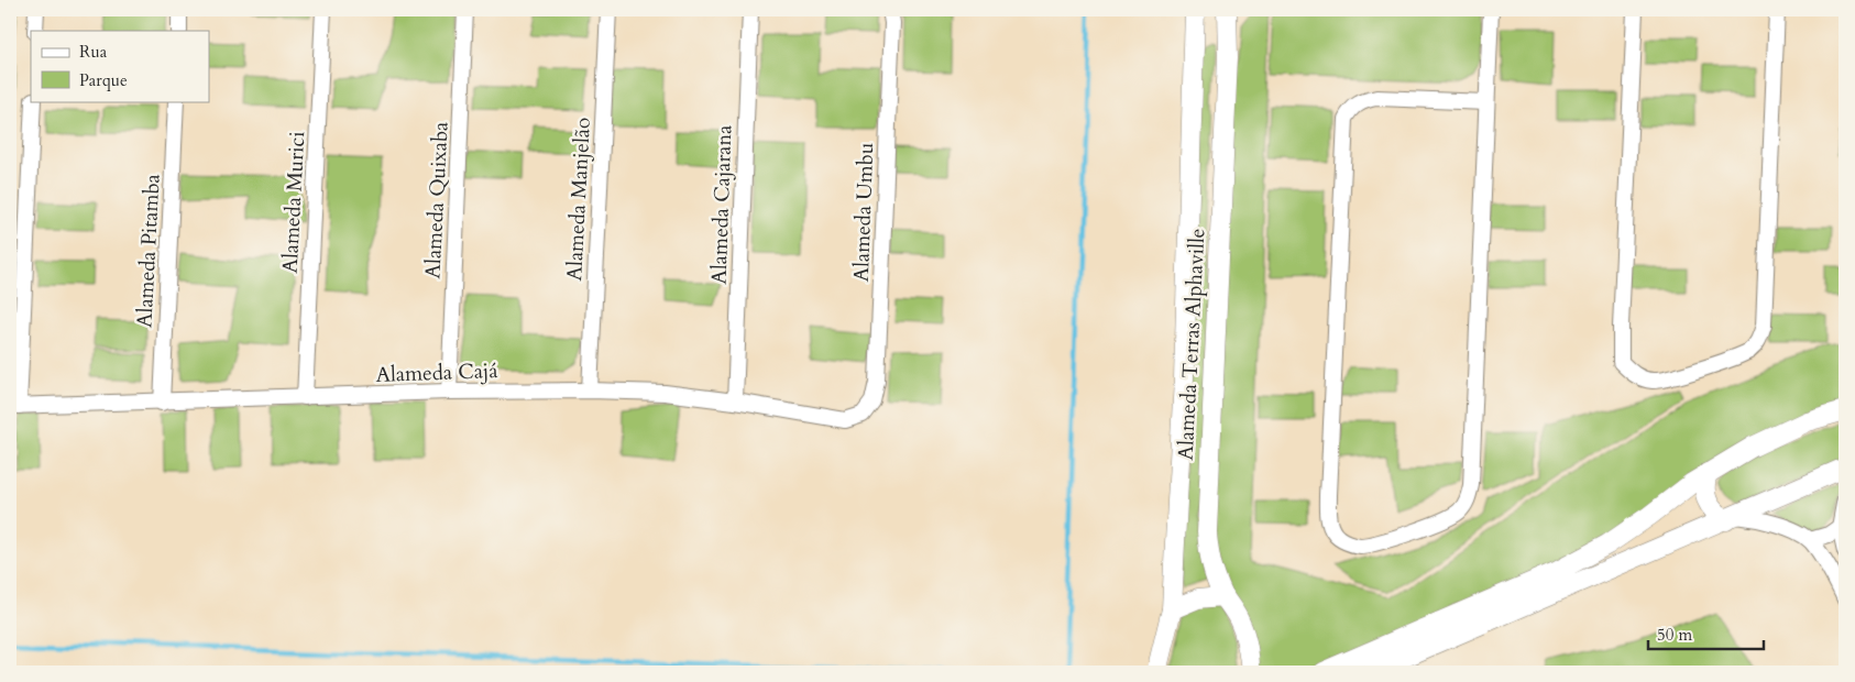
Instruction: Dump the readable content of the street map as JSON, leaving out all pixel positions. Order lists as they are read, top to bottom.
{
  "streets": {
    "street": [
      "Alameda Manjelão",
      "Alameda Quixaba",
      "Alameda Murici",
      "Alameda Cajarana",
      "Alameda Umbu",
      "Alameda Pitamba",
      "Alameda Terras Alphaville",
      "Alameda Cajá"
    ]
  },
  "crossings": [
    ["Alameda Manjelão", "Alameda Cajá"],
    ["Alameda Quixaba", "Alameda Cajá"],
    ["Alameda Murici", "Alameda Cajá"],
    ["Alameda Cajarana", "Alameda Cajá"],
    ["Alameda Umbu", "Alameda Cajá"],
    ["Alameda Pitamba", "Alameda Cajá"]
  ],
  "legend": ["Rua", "Parque"],
  "scale_bar": "50 m"
}
